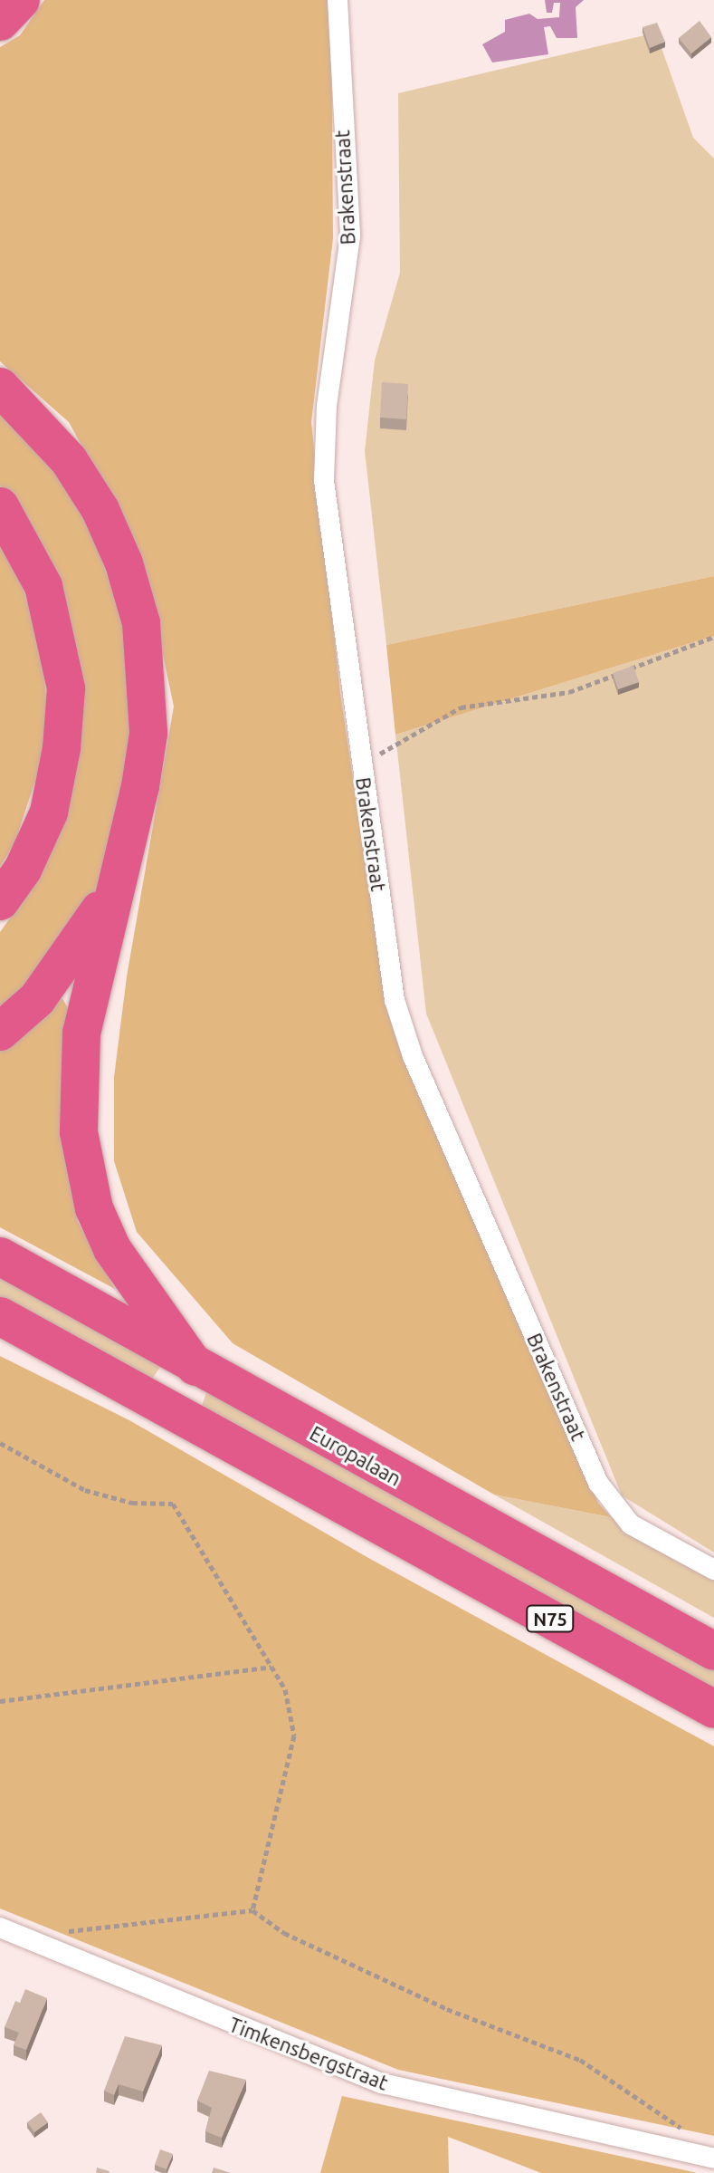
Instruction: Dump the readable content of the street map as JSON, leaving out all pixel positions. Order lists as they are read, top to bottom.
{
  "streets": {
    "highway": ["Europalaan", "N75"],
    "street": ["Brakenstraat", "Timkensbergstraat"]
  }
}
